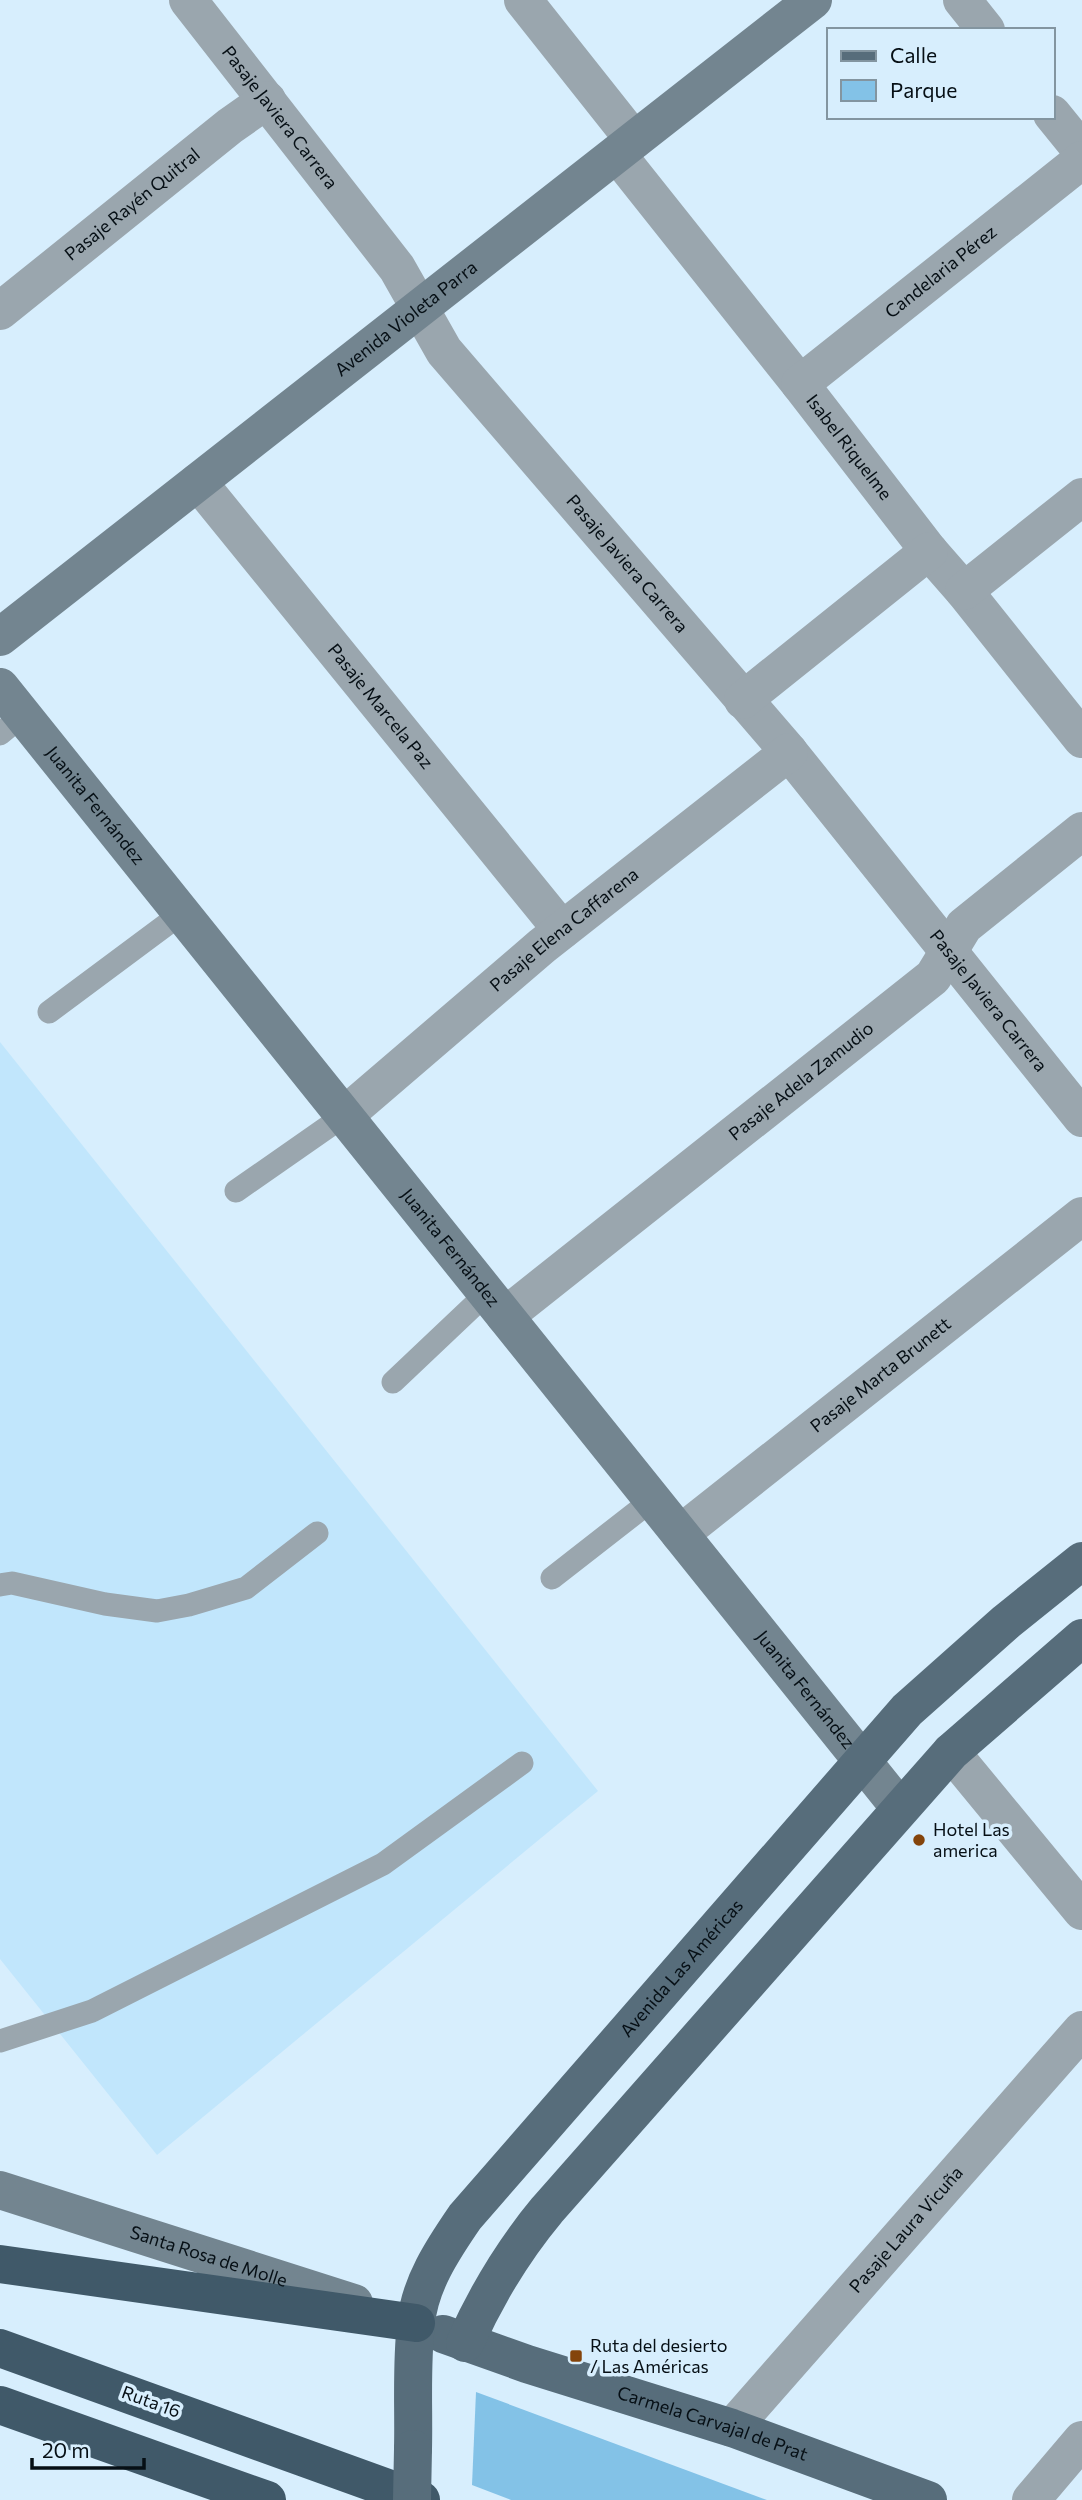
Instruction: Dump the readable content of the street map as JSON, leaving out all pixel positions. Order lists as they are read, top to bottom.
{
  "streets": {
    "highway": ["Ruta 16"],
    "main road": ["Avenida Las Américas", "Carmela Carvajal de Prat"],
    "street": [
      "Pasaje Javiera Carrera",
      "Pasaje Rayén Quitral",
      "Candelaria Pérez",
      "Avenida Violeta Parra",
      "Isabel Riquelme",
      "Pasaje Marcela Paz",
      "Juanita Fernández",
      "Pasaje Elena Caffarena",
      "Pasaje Adela Zamudio",
      "Pasaje Marta Brunett",
      "Pasaje Laura Vicuña",
      "Santa Rosa de Molle"
    ]
  },
  "crossings": [
    ["Pasaje Javiera Carrera", "Pasaje Rayén Quitral"],
    ["Pasaje Javiera Carrera", "Avenida Violeta Parra"],
    ["Pasaje Javiera Carrera", "Pasaje Elena Caffarena"],
    ["Pasaje Javiera Carrera", "Pasaje Adela Zamudio"],
    ["Candelaria Pérez", "Isabel Riquelme"],
    ["Avenida Violeta Parra", "Isabel Riquelme"],
    ["Avenida Violeta Parra", "Pasaje Marcela Paz"],
    ["Pasaje Marcela Paz", "Pasaje Elena Caffarena"],
    ["Juanita Fernández", "Pasaje Elena Caffarena"],
    ["Juanita Fernández", "Pasaje Adela Zamudio"],
    ["Juanita Fernández", "Pasaje Marta Brunett"],
    ["Juanita Fernández", "Avenida Las Américas"],
    ["Avenida Las Américas", "Santa Rosa de Molle"],
    ["Avenida Las Américas", "Carmela Carvajal de Prat"],
    ["Pasaje Laura Vicuña", "Carmela Carvajal de Prat"],
    ["Santa Rosa de Molle", "Carmela Carvajal de Prat"]
  ],
  "places": {
    "other": ["Hotel Las america"],
    "transit": ["Ruta del desierto / Las Américas"]
  },
  "legend": ["Calle", "Parque"],
  "scale_bar": "20 m"
}
